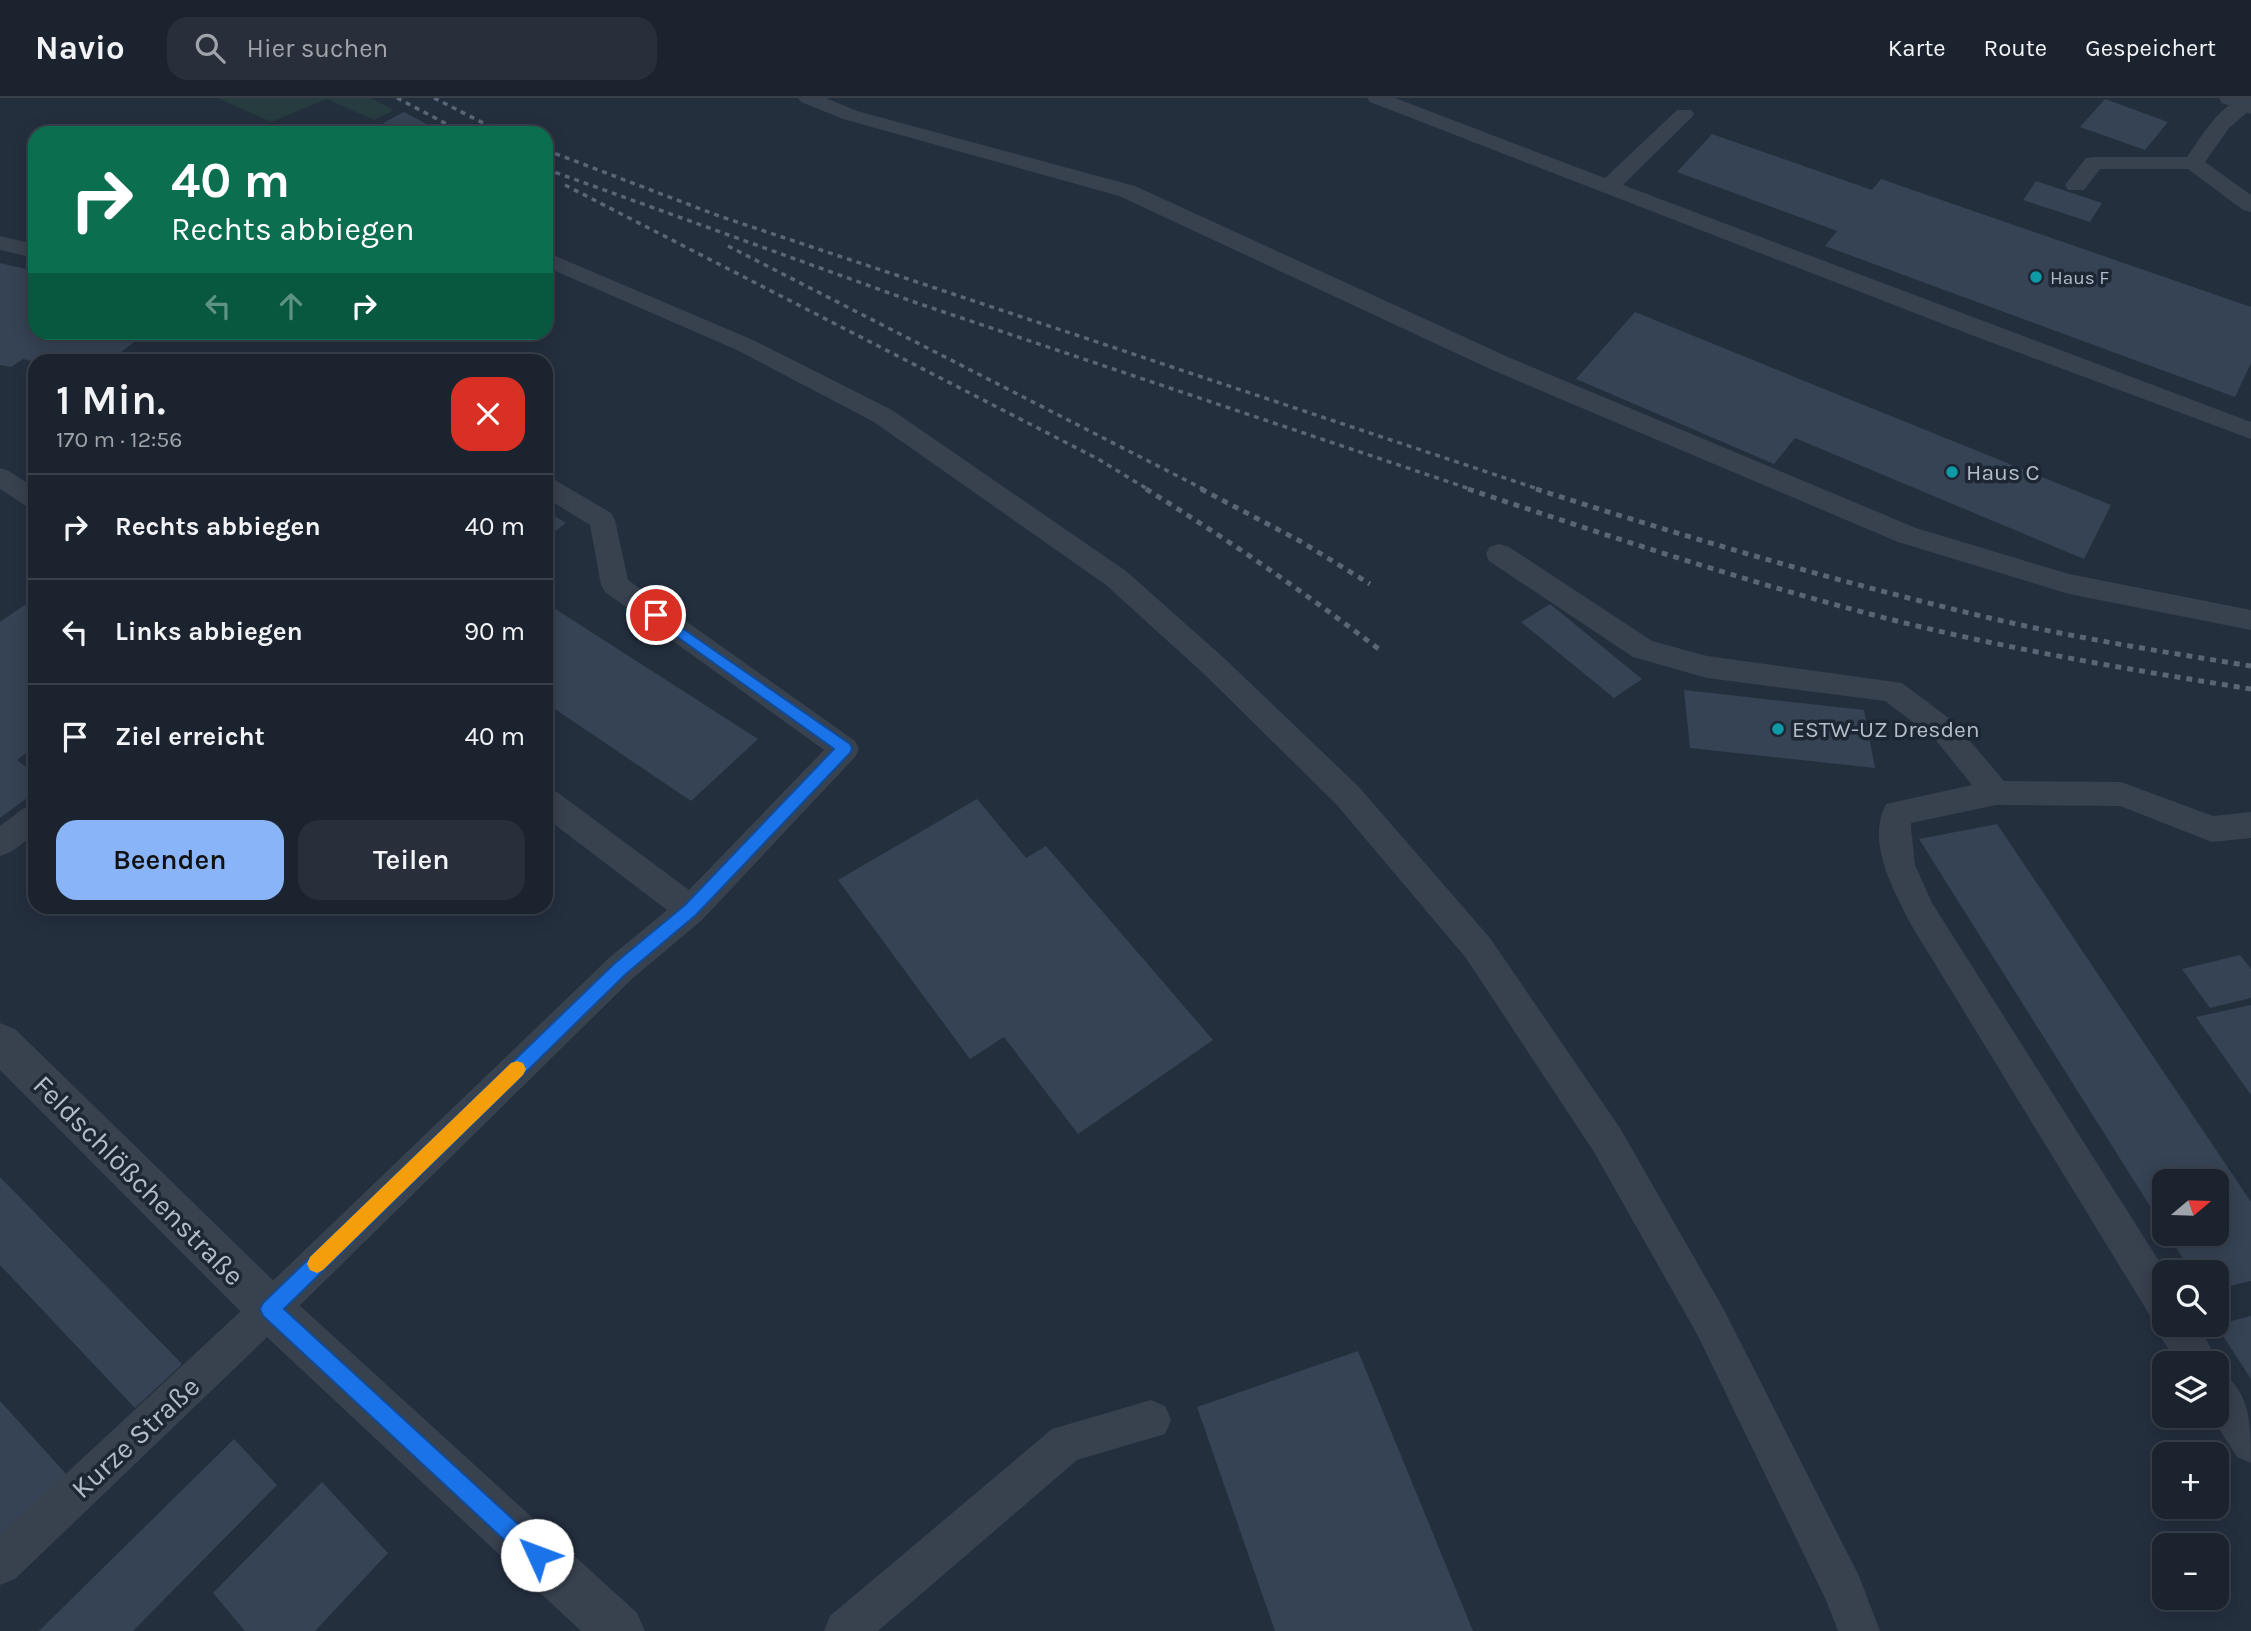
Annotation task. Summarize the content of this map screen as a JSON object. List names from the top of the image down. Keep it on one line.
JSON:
{"streets":{"street":["Feldschlößchenstraße"],"lane":["Kurze Straße"]},"crossings":[["Feldschlößchenstraße","Kurze Straße"]],"places":["Haus F","Haus C","ESTW-UZ Dresden"],"north":"right","page":{"header":"Navio","search":"Hier suchen","nav":["Karte","Route","Gespeichert"],"turn":["40 m","Rechts abbiegen"],"heading":["1 Min.","170 m · 12:56"],"list":[{"name":"Rechts abbiegen","value":"40 m"},{"name":"Links abbiegen","value":"90 m"},{"name":"Ziel erreicht","value":"40 m"}],"buttons":["Beenden","Teilen"],"map_buttons":["+","−"]}}
